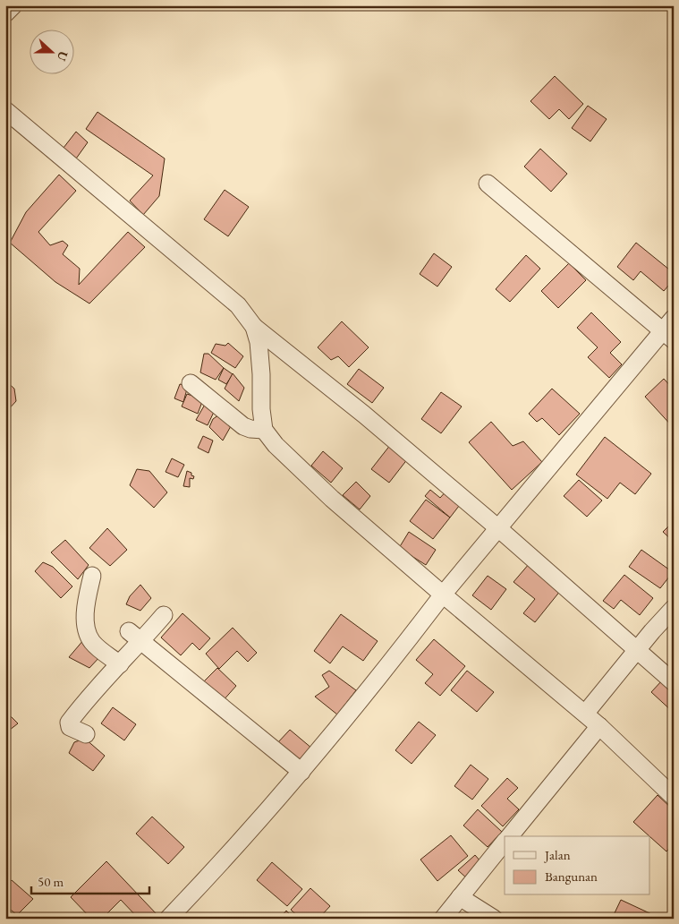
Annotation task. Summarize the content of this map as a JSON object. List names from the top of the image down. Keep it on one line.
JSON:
{"legend":["Jalan","Bangunan"],"scale_bar":"50 m","north":"right"}
